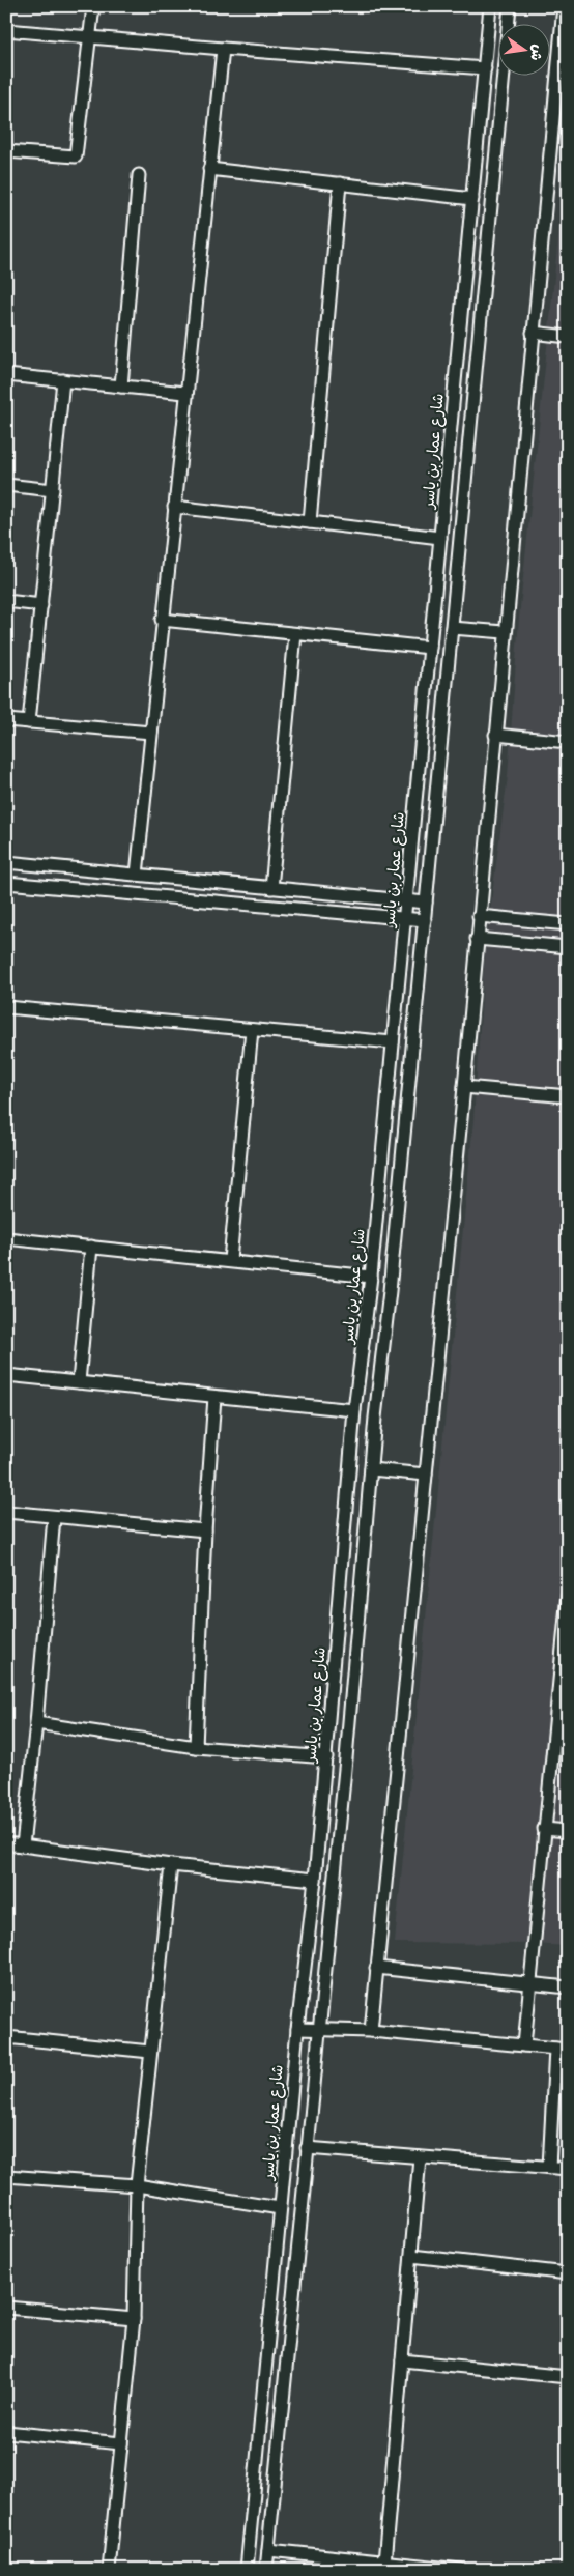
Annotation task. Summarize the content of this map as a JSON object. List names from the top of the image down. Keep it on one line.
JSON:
{"streets":{"street":["شارع عمار بن ياسر"]},"north":"right"}
